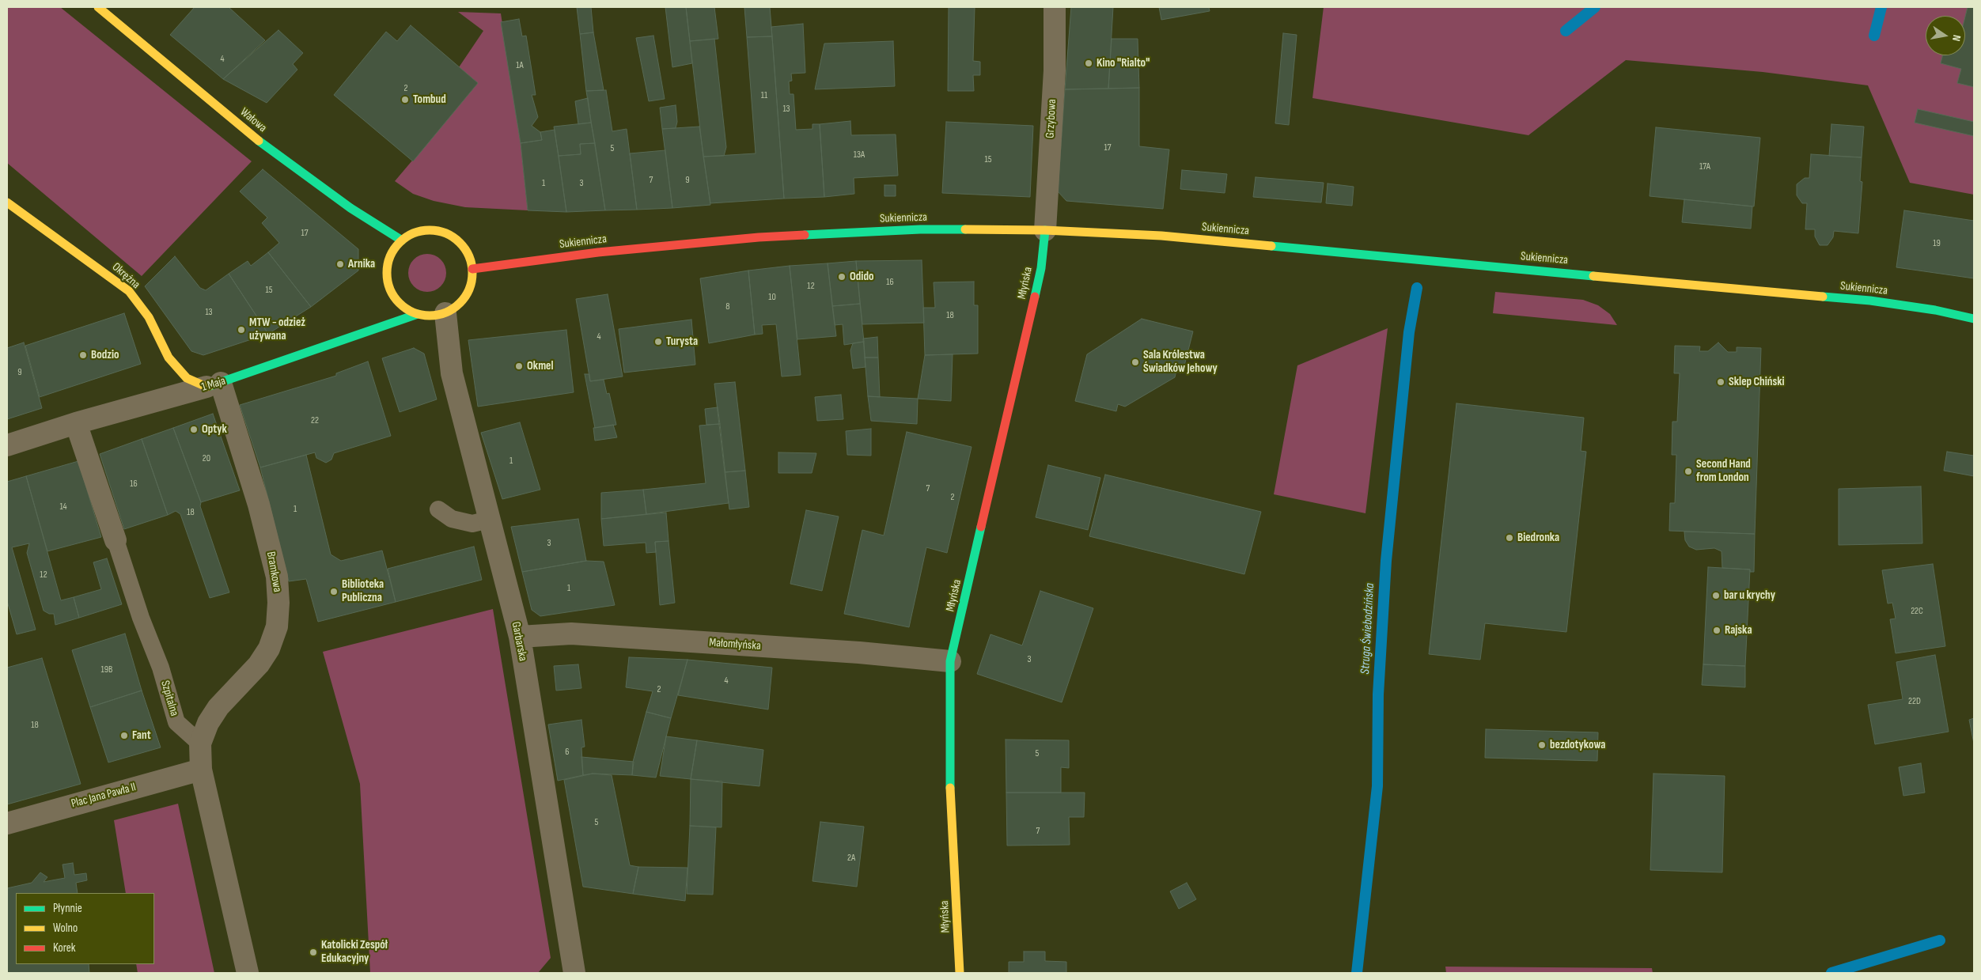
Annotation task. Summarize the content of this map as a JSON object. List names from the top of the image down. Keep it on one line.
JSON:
{"streets":{"street":["Grzybowa","Wałowa","Sukiennicza","Okrężna","Młyńska","1 Maja","Bramkowa","Garbarska","Małomłyńska","Szpitalna","Plac Jana Pawła II"]},"crossings":[["Grzybowa","Sukiennicza"],["Grzybowa","Młyńska"],["Wałowa","Sukiennicza"],["Wałowa","1 Maja"],["Wałowa","Garbarska"],["Sukiennicza","Młyńska"],["Sukiennicza","1 Maja"],["Sukiennicza","Garbarska"],["Okrężna","1 Maja"],["Okrężna","Bramkowa"],["Młyńska","Małomłyńska"],["1 Maja","Bramkowa"],["1 Maja","Garbarska"],["1 Maja","Szpitalna"],["Bramkowa","Szpitalna"],["Garbarska","Małomłyńska"]],"water":["Struga Świebodzińska"],"places":["Kino \"Rialto\"","Tombud","Arnika","Odido","MTW - odzież używana","Turysta","Bodzio","Sala Królestwa Świadków Jehowy","Okmel","Sklep Chiński","Optyk","Second Hand from London","Biedronka","Biblioteka Publiczna","bar u krychy","Rajska","Fant","bezdotykowa","Katolicki Zespół Edukacyjny"],"house_numbers":["4","1A","2","11","13","17","5","13A","15","17A","7","9","1","3","17","19","16","12","15","10","8","13","18","4","9","22","20","1","16","7","2","14","1","18","3","12","1","22C","3","19B","4","2","22D","18","6","5","5","7","2A"],"legend":["Płynnie","Wolno","Korek"],"north":"right"}
